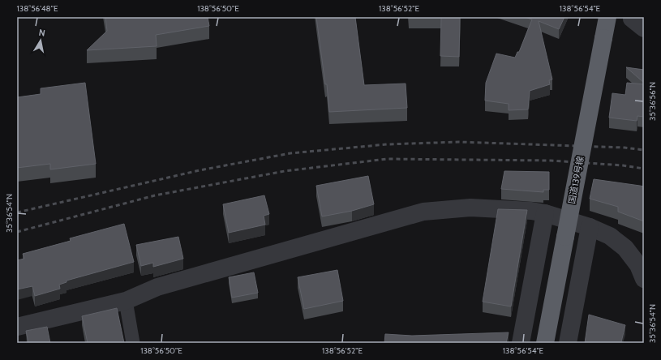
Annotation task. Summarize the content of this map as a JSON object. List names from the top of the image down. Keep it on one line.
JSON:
{"streets":{"highway":["国道139号線"]},"north":"top","coordinates":["138°56'48\"E","138°56'50\"E","138°56'52\"E","138°56'54\"E","35°36'56\"N","35°36'54\"N"]}
